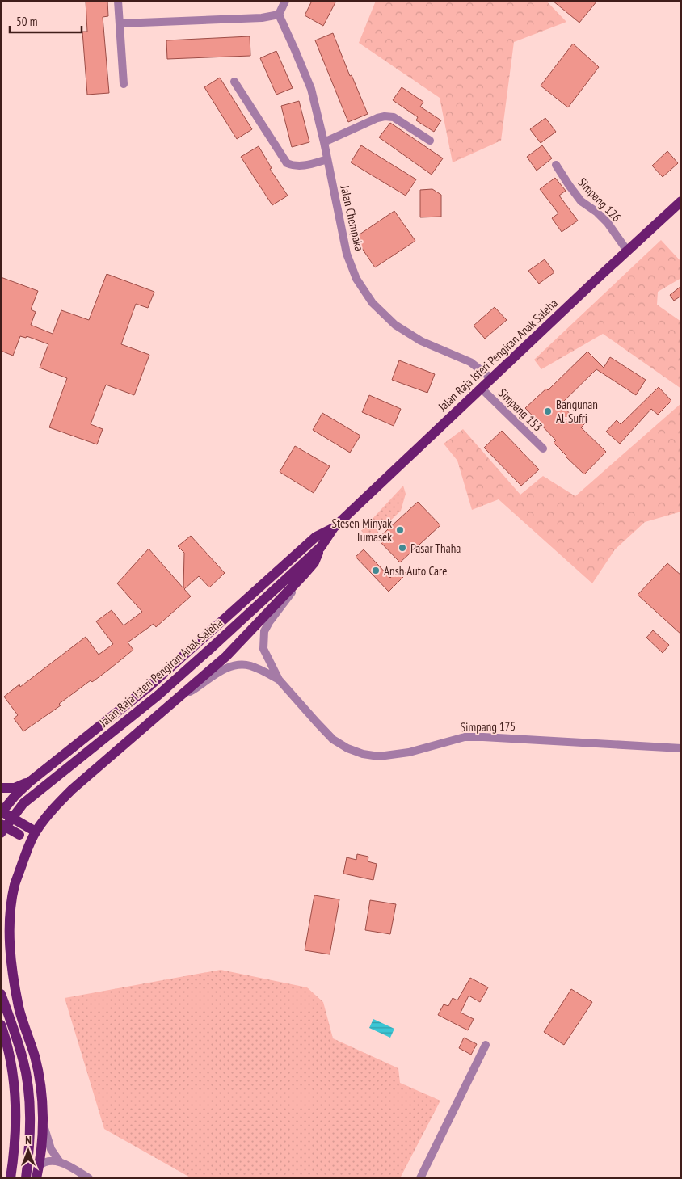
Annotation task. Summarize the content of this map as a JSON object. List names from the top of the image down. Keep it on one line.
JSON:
{"streets":{"main road":["Jalan Raja Isteri Pengiran Anak Saleha"],"street":["Simpang 126","Jalan Chempaka","Simpang 153","Simpang 175"]},"crossings":[["Simpang 126","Jalan Raja Isteri Pengiran Anak Saleha"],["Jalan Chempaka","Jalan Raja Isteri Pengiran Anak Saleha"],["Jalan Raja Isteri Pengiran Anak Saleha","Simpang 153"]],"places":["Bangunan Al-Sufri","Stesen Minyak Tumasek","Pasar Thaha","Ansh Auto Care"],"scale_bar":"50 m","north":"top"}
